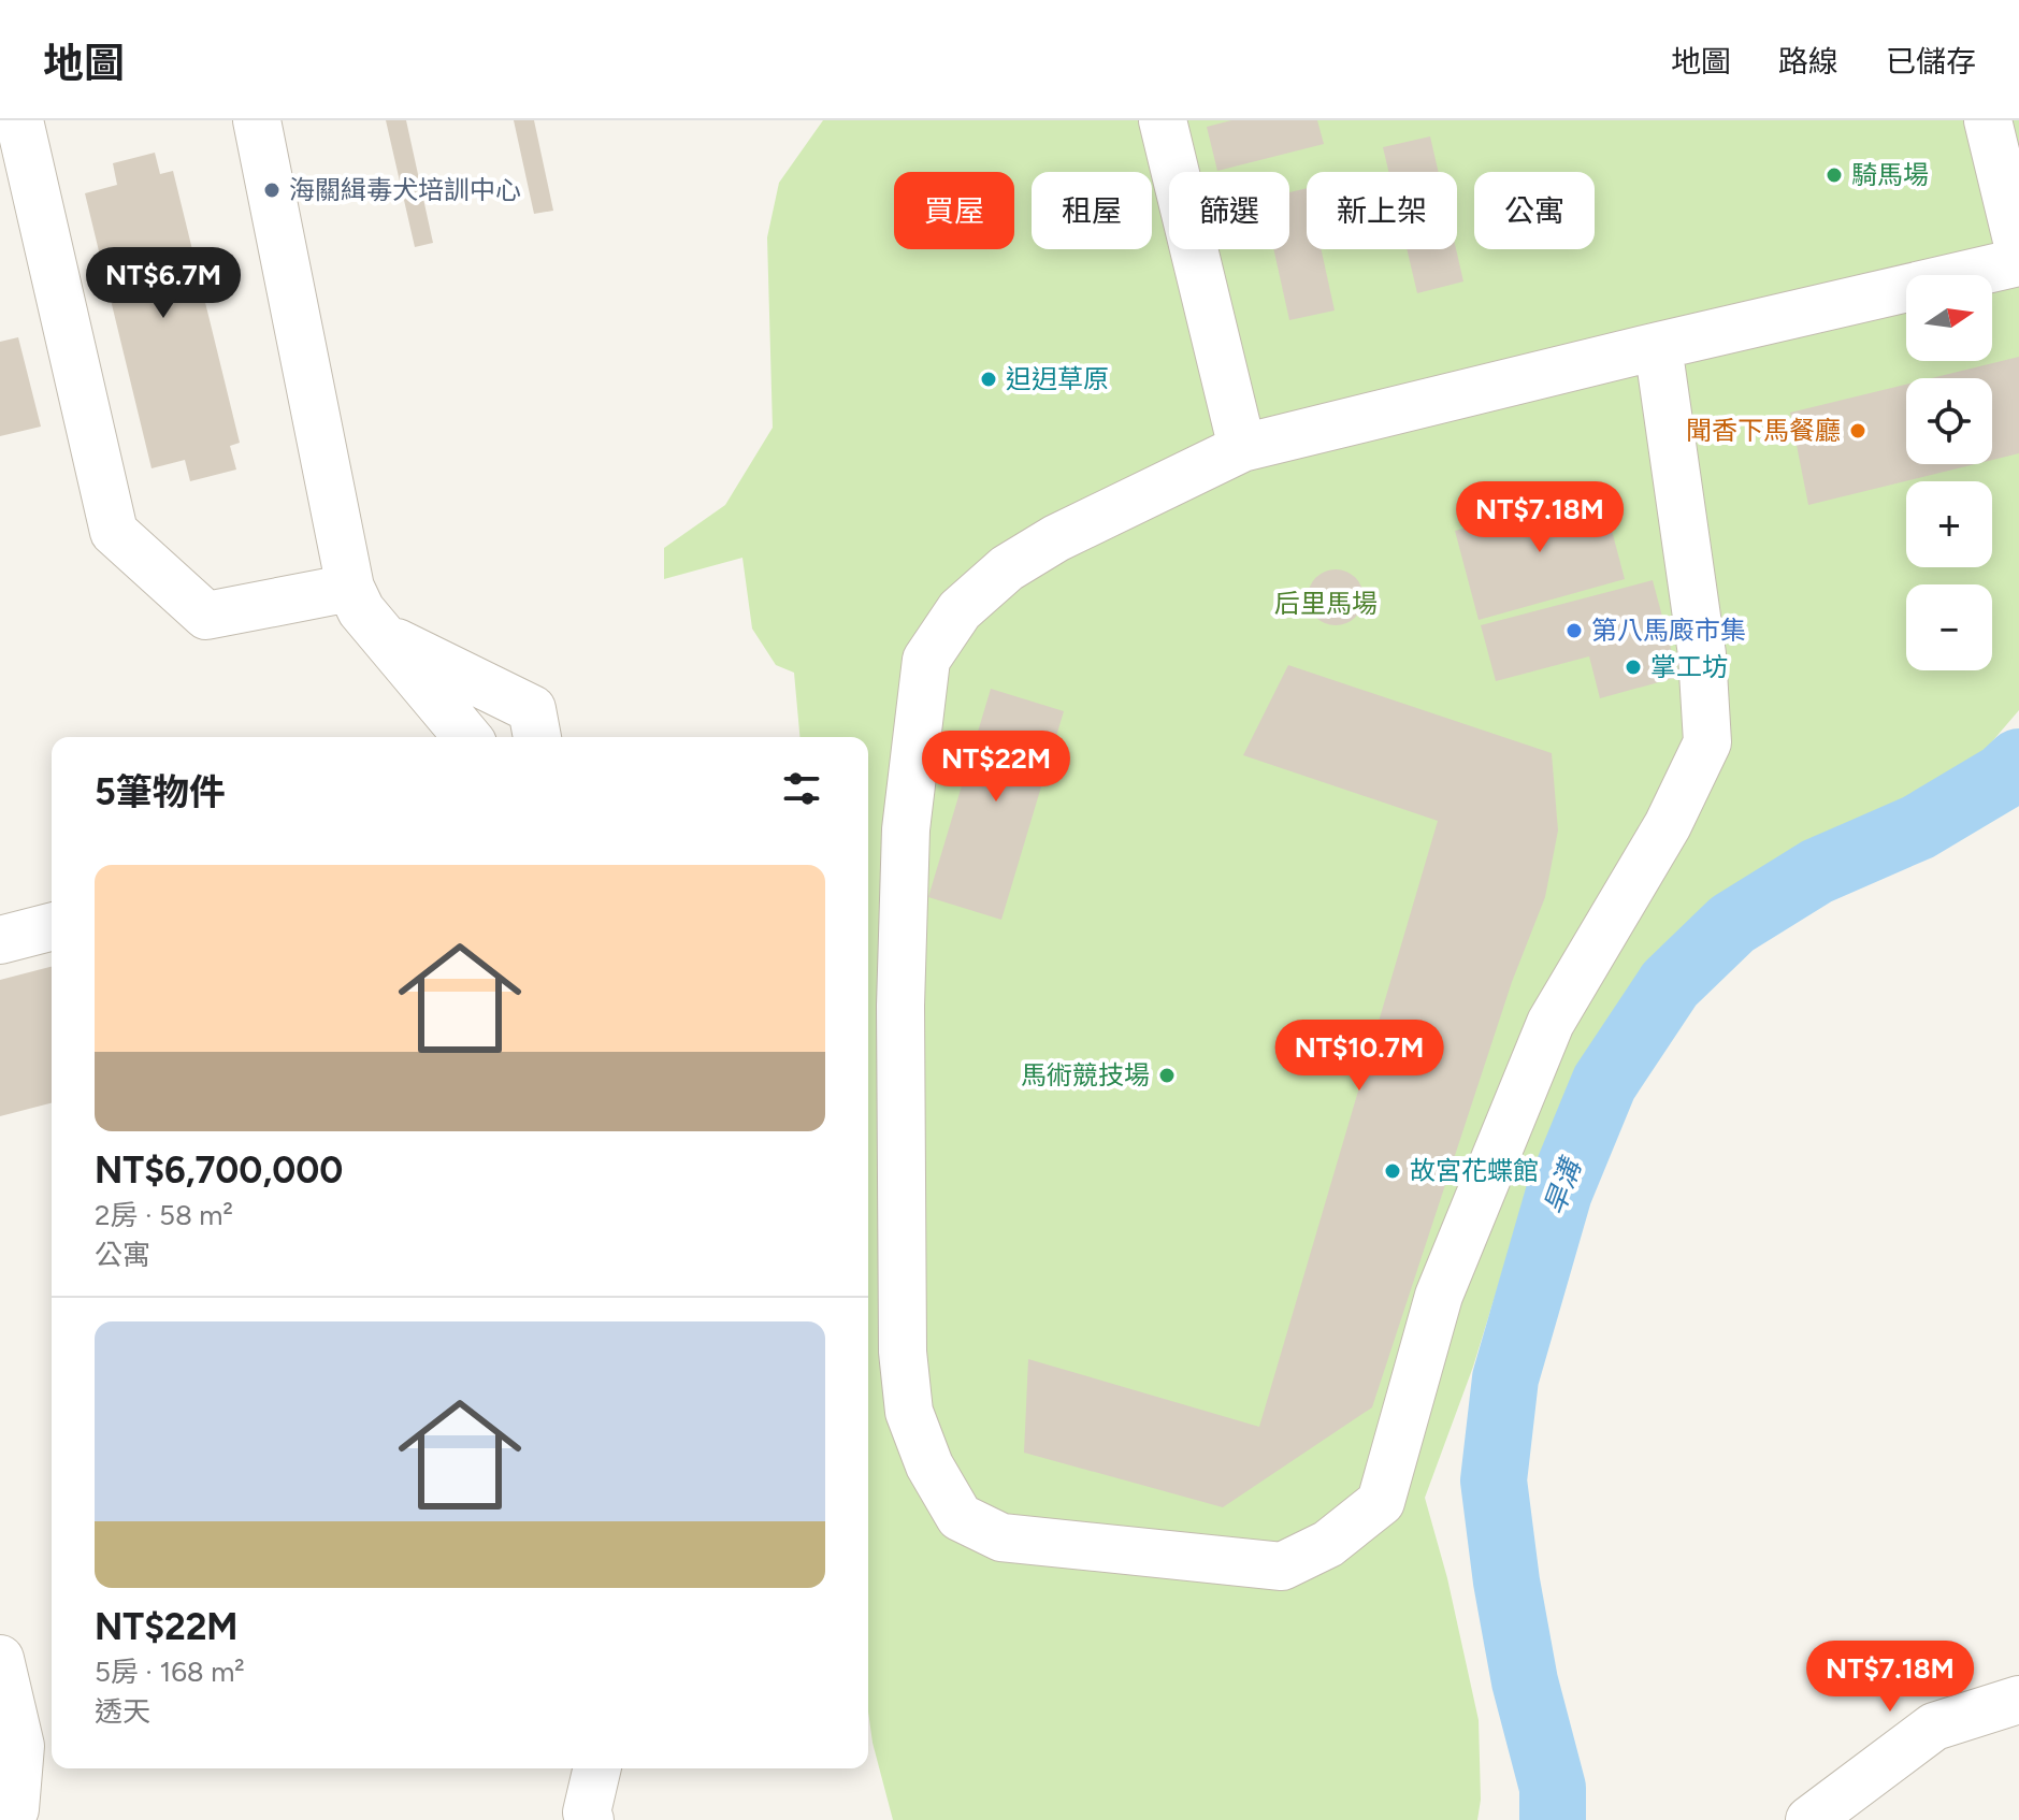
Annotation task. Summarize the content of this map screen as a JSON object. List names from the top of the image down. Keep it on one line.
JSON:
{"water":["旱溝"],"parks":["后里馬場"],"places":["騎馬場","海關緝毒犬培訓中心","𨑨迌草原","聞香下馬餐廳","第八馬廄市集","掌工坊","馬術競技場","故宮花蝶館"],"north":"right","page":{"header":"地圖","nav":["地圖","路線","已儲存"],"chip":["買屋","租屋","篩選","新上架","公寓"],"price":["NT$6.7M","NT$7.18M","NT$22M","NT$10.7M","NT$7.18M"],"map_buttons":["+","−"],"heading":"5筆物件","list":[{"name":"NT$6,700,000","note":"2房 · 58 m² · 公寓"},{"name":"NT$22M","note":"5房 · 168 m² · 透天"}]}}
